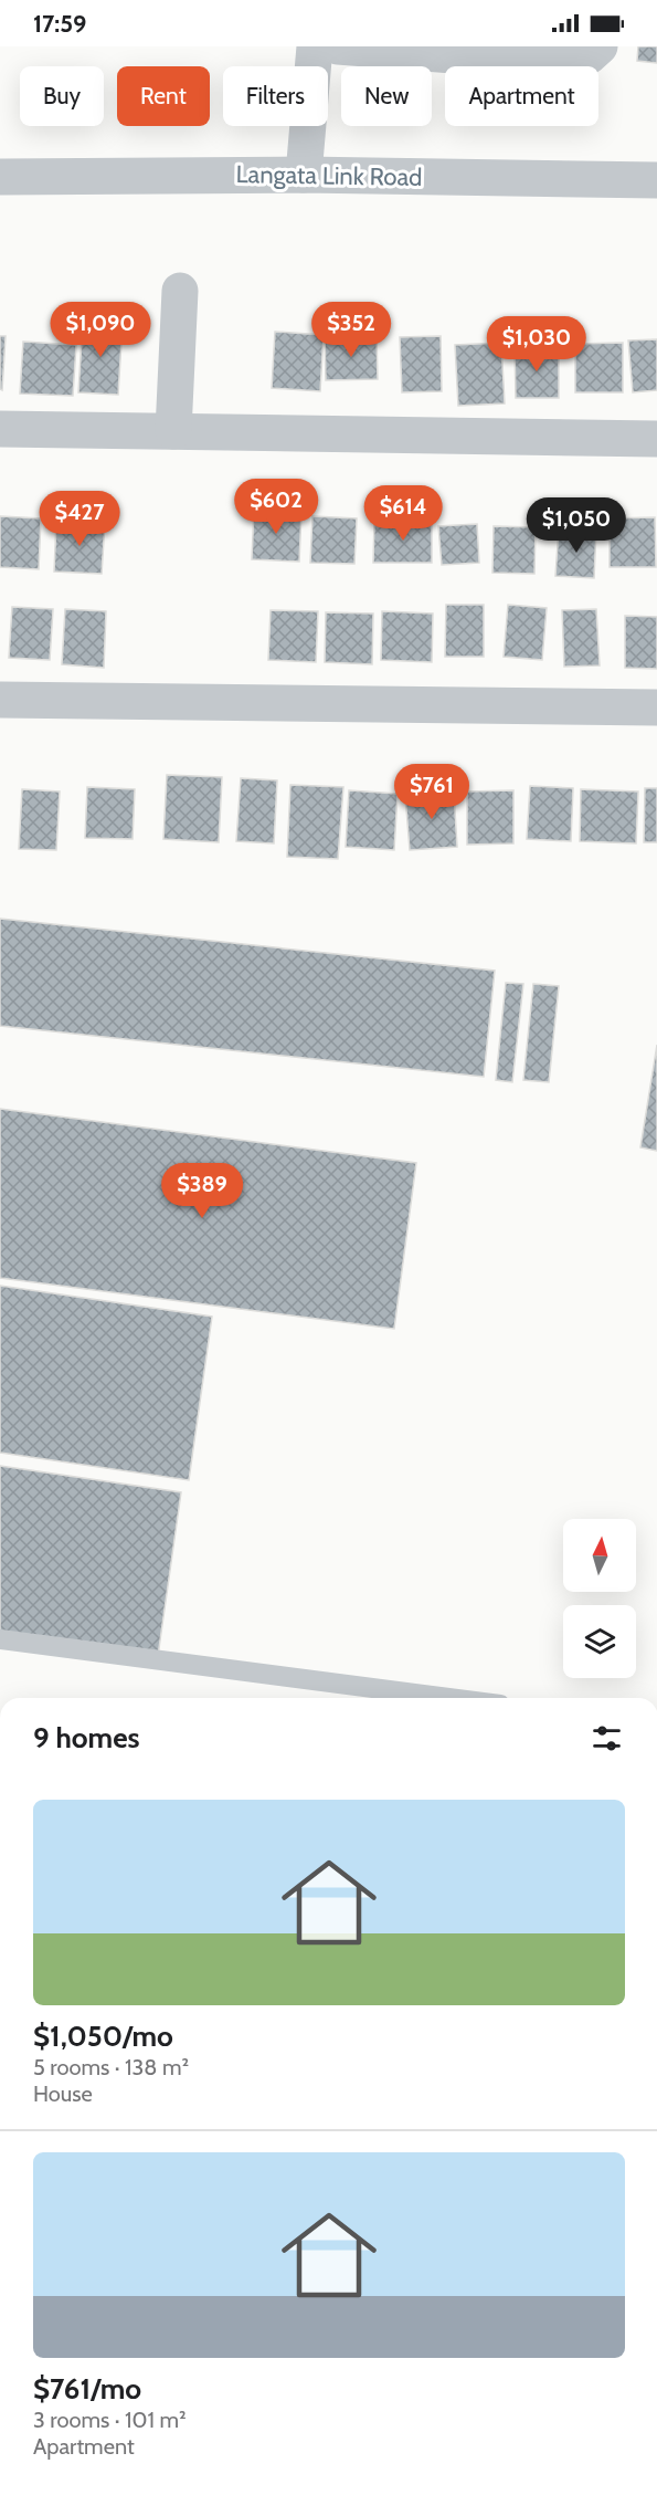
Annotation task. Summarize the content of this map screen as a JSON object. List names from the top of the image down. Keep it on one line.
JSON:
{"streets":{"street":["Langata Link Road"]},"north":"top","page":{"status":"17:59","chip":["Buy","Rent","Filters","New","Apartment"],"price":["$1,090","$352","$1,030","$602","$614","$427","$1,050","$761","$389"],"heading":"9 homes","list":[{"name":"$1,050/mo","note":"5 rooms · 138 m² · House"},{"name":"$761/mo","note":"3 rooms · 101 m² · Apartment"}]}}
